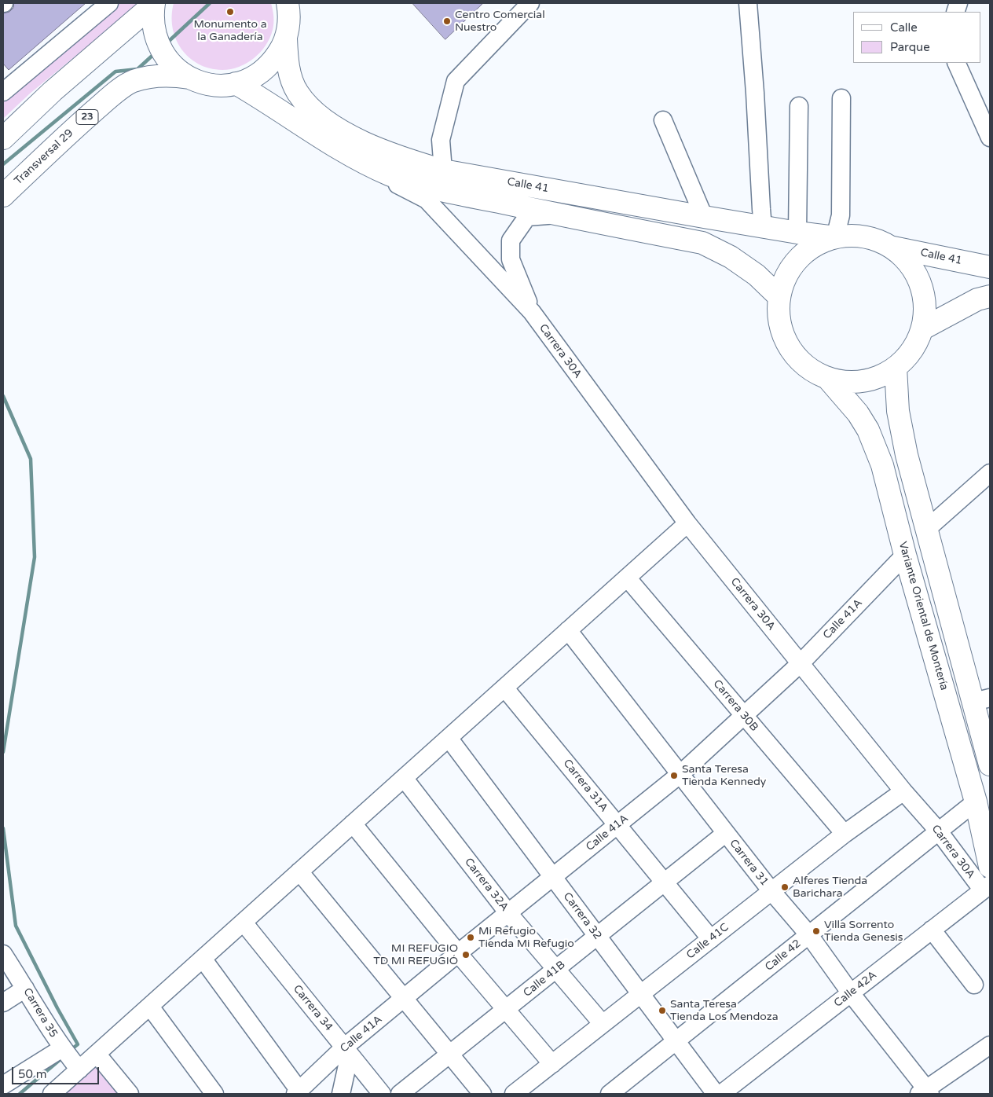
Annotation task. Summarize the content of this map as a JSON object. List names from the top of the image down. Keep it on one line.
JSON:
{"streets":{"main road":["23","Transversal 29","Calle 41","Variante Oriental de Montería"],"street":["Carrera 30A","Calle 41A","Carrera 30B","Carrera 31A","Carrera 31","Carrera 32A","Carrera 32","Calle 41C","Calle 42","Calle 41B","Calle 42A","Carrera 34","Carrera 35"]},"crossings":[["23","Transversal 29"],["23","Calle 41"],["Carrera 30A","Calle 41A"],["Carrera 30A","Calle 41C"],["Carrera 30A","Calle 42"],["Carrera 30A","Calle 42A"],["Variante Oriental de Montería","Calle 41A"],["Variante Oriental de Montería","Calle 42"],["Calle 41A","Carrera 30B"],["Calle 41A","Carrera 31A"],["Calle 41A","Carrera 31"],["Calle 41A","Carrera 32A"],["Calle 41A","Carrera 32"],["Calle 41A","Carrera 34"],["Carrera 30B","Calle 41C"],["Carrera 31A","Calle 41C"],["Carrera 31A","Calle 41B"],["Carrera 31","Calle 41C"],["Carrera 31","Calle 42"],["Carrera 31","Calle 41B"],["Carrera 31","Calle 42A"],["Carrera 32A","Calle 41C"],["Carrera 32A","Calle 41B"],["Carrera 32","Calle 41C"],["Carrera 32","Calle 42"],["Carrera 32","Calle 41B"]],"places":["Monumento a la Ganadería","Centro Comercial Nuestro","Santa Teresa Tienda Kennedy","Alferes Tienda Barichara","Villa Sorrento Tienda Genesis","Mi Refugio Tienda Mi Refugio","MI REFUGIO TD MI REFUGIÓ","Santa Teresa Tienda Los Mendoza"],"legend":["Calle","Parque"],"scale_bar":"50 m"}
